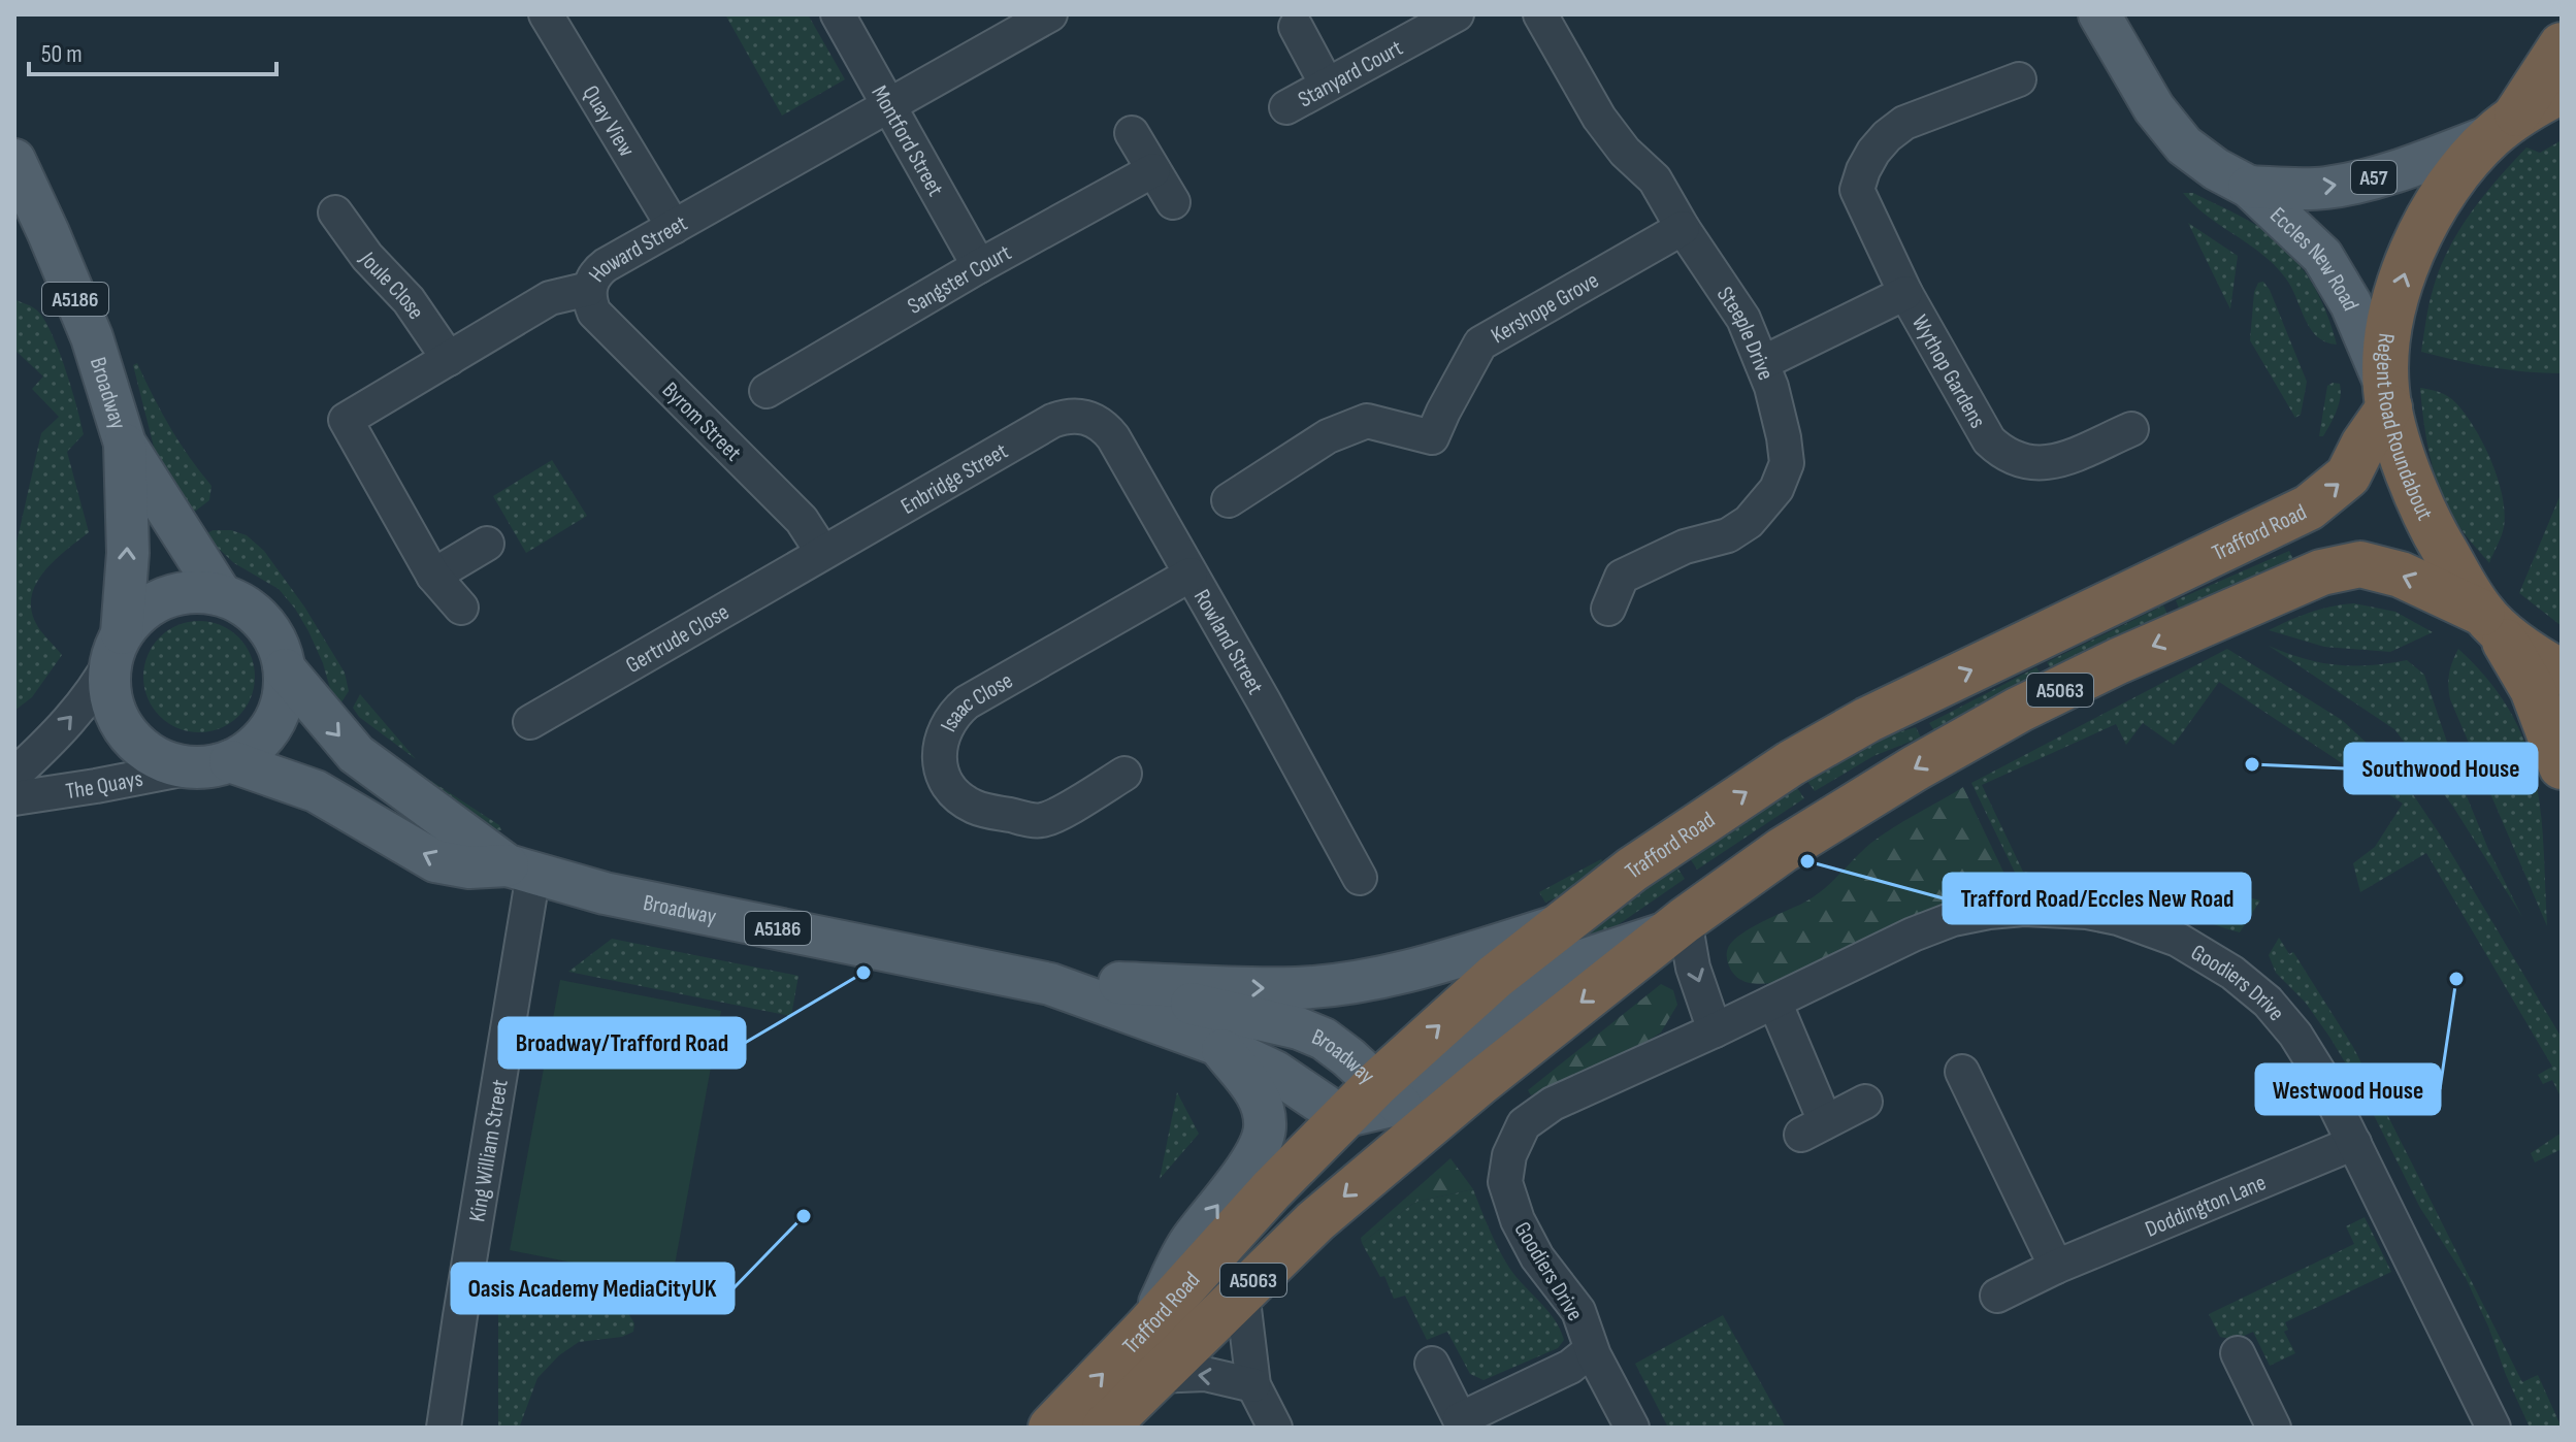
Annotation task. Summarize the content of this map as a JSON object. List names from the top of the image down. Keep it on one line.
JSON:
{"streets":{"highway":["Regent Road Roundabout","Trafford Road","A5063"],"main road":["A57","Eccles New Road","A5186","Broadway"],"street":["Stanyard Court","Quay View","Montford Street","Howard Street","Sangster Court","Joule Close","Kershope Grove","Steeple Drive","Wythop Gardens","Byrom Street","Enbridge Street","Gertrude Close","Rowland Street","Isaac Close","The Quays","Goodiers Drive","King William Street","Doddington Lane"]},"crossings":[["Quay View","Howard Street"],["Montford Street","Howard Street"],["Montford Street","Sangster Court"],["Howard Street","Joule Close"],["Howard Street","Byrom Street"],["Eccles New Road","Regent Road Roundabout"],["Eccles New Road","Trafford Road"],["A5186","Broadway"],["A5186","Trafford Road"],["A5186","The Quays"],["Kershope Grove","Steeple Drive"],["Steeple Drive","Wythop Gardens"],["Broadway","Trafford Road"],["Broadway","The Quays"],["Broadway","King William Street"],["Byrom Street","Enbridge Street"],["Byrom Street","Gertrude Close"],["Regent Road Roundabout","Trafford Road"],["Enbridge Street","Gertrude Close"],["Enbridge Street","Rowland Street"],["Rowland Street","Isaac Close"],["Goodiers Drive","Doddington Lane"]],"one_way":["Regent Road Roundabout"],"places":["Southwood House","Trafford Road/Eccles New Road","Broadway/Trafford Road","Westwood House","Oasis Academy MediaCityUK"],"scale_bar":"50 m"}
